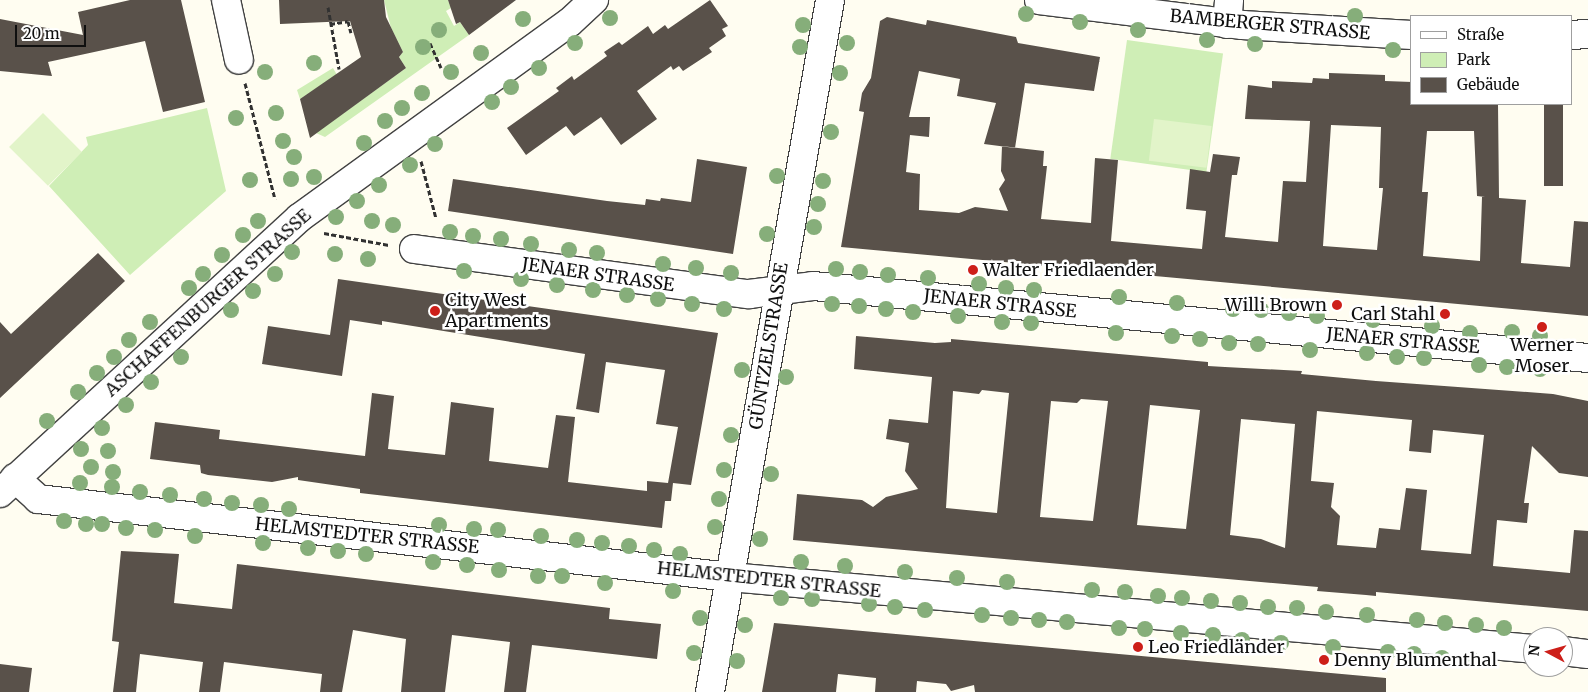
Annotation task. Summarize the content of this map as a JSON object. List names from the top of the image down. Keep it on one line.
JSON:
{"streets":{"street":["BAMBERGER STRASSE","JENAER STRASSE","ASCHAFFENBURGER STRASSE","GÜNTZELSTRASSE","HELMSTEDTER STRASSE"]},"crossings":[["JENAER STRASSE","GÜNTZELSTRASSE"],["ASCHAFFENBURGER STRASSE","HELMSTEDTER STRASSE"],["GÜNTZELSTRASSE","HELMSTEDTER STRASSE"]],"places":["Walter Friedlaender","Willi Brown","City West Apartments","Carl Stahl","Werner Moser","Leo Friedländer","Denny Blumenthal"],"legend":["Straße","Park","Gebäude"],"scale_bar":"20 m","north":"left"}
